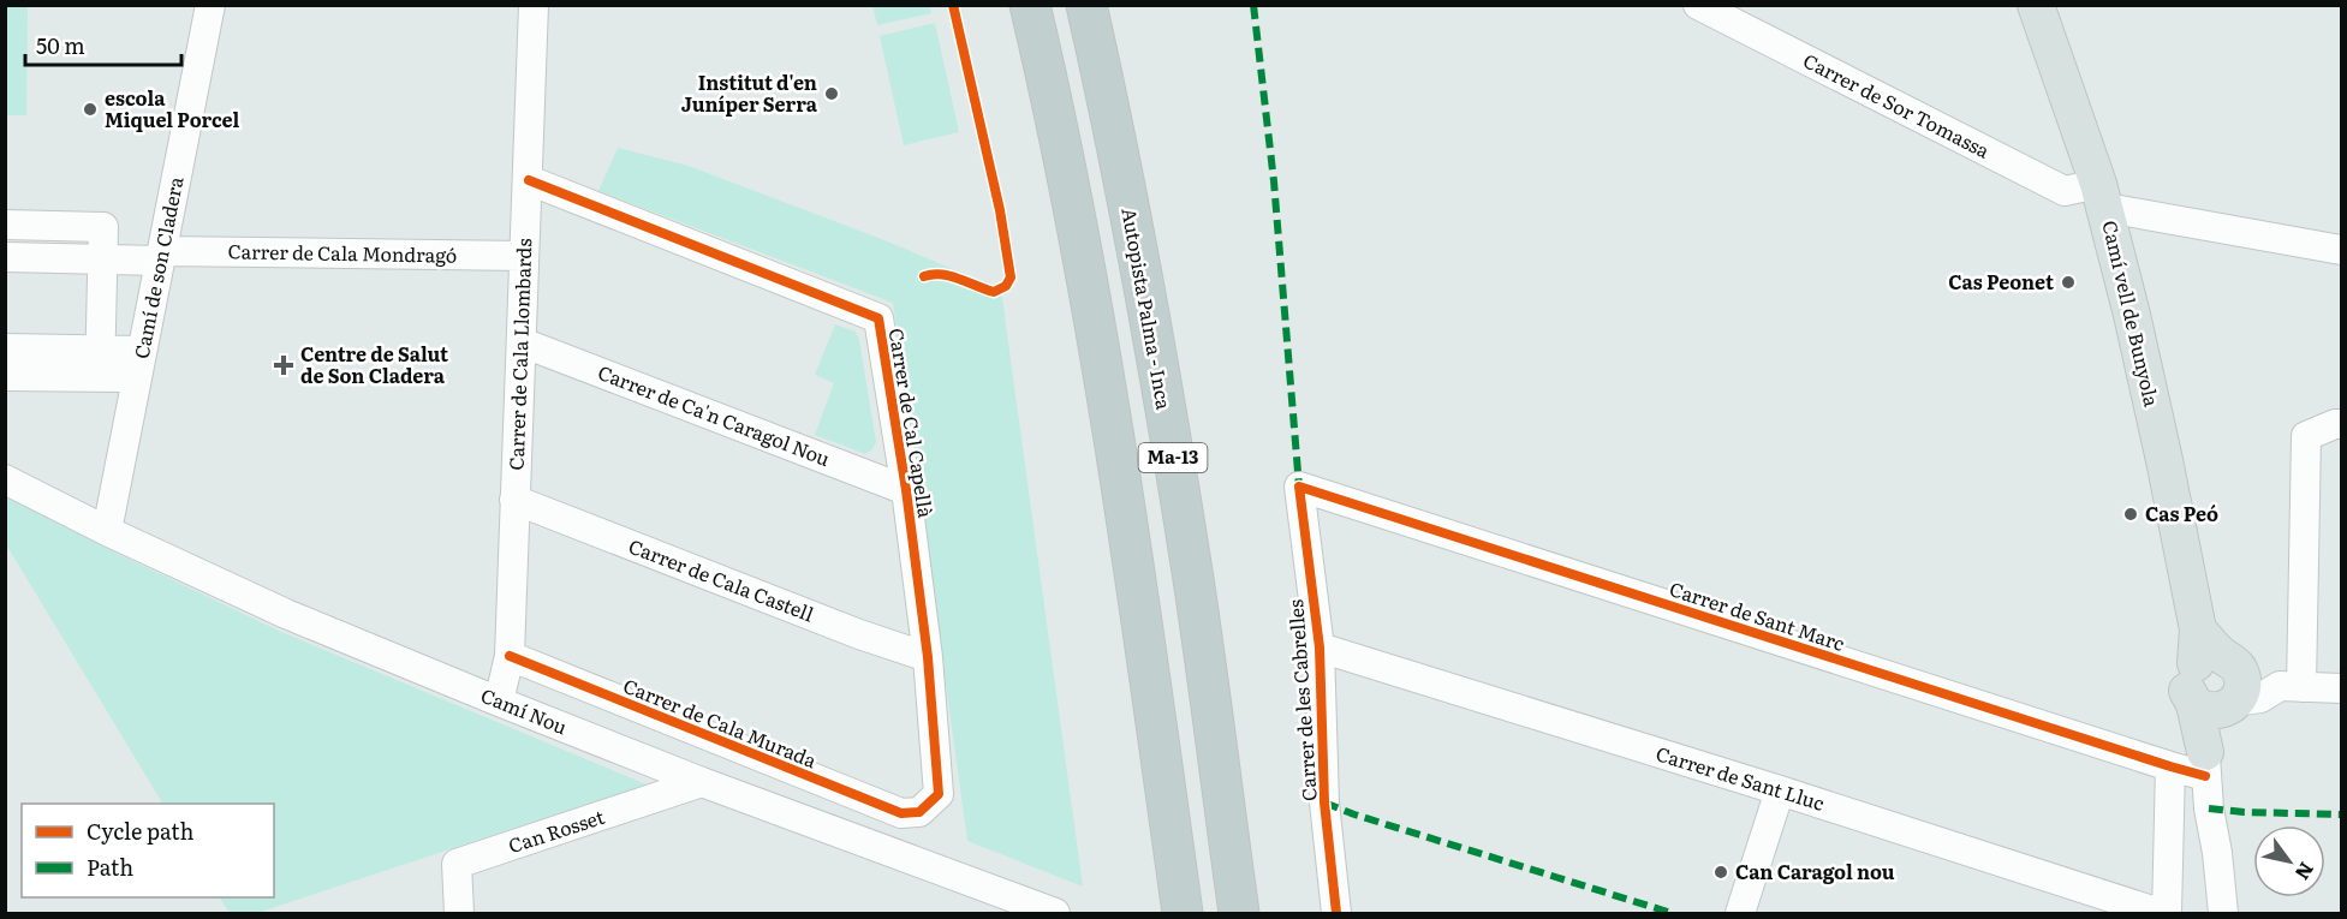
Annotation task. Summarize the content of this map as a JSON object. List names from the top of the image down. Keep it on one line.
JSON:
{"streets":{"highway":["Autopista Palma - Inca","Ma-13"],"main road":["Camí vell de Bunyola"],"street":["Carrer de Sor Tomassa","Carrer de Cala Mondragó","Camí de son Cladera","Carrer de Cala Llombards","Carrer de Ca'n Caragol Nou","Carrer de Cal Capellà","Carrer de Cala Castell","Carrer de Sant Marc","Carrer de les Cabrelles","Camí Nou","Carrer de Cala Murada","Carrer de Sant Lluc","Can Rosset"]},"crossings":[["Carrer de Sor Tomassa","Camí vell de Bunyola"],["Carrer de Cala Mondragó","Camí de son Cladera"],["Carrer de Cala Mondragó","Carrer de Cala Llombards"],["Camí de son Cladera","Camí Nou"],["Carrer de Cala Llombards","Carrer de Ca'n Caragol Nou"],["Carrer de Cala Llombards","Carrer de Cal Capellà"],["Carrer de Cala Llombards","Carrer de Cala Castell"],["Carrer de Cala Llombards","Camí Nou"],["Carrer de Cala Llombards","Carrer de Cala Murada"],["Carrer de Ca'n Caragol Nou","Carrer de Cal Capellà"],["Carrer de Cal Capellà","Carrer de Cala Castell"],["Carrer de Cal Capellà","Carrer de Cala Murada"],["Carrer de Sant Marc","Carrer de les Cabrelles"],["Carrer de les Cabrelles","Carrer de Sant Lluc"],["Camí Nou","Can Rosset"]],"places":{"other":["Institut d'en Juníper Serra","escola Miquel Porcel","Cas Peonet","Cas Peó","Can Caragol nou"],"health":["Centre de Salut de Son Cladera"]},"legend":["Cycle path","Path"],"scale_bar":"50 m","north":"bottom right"}
